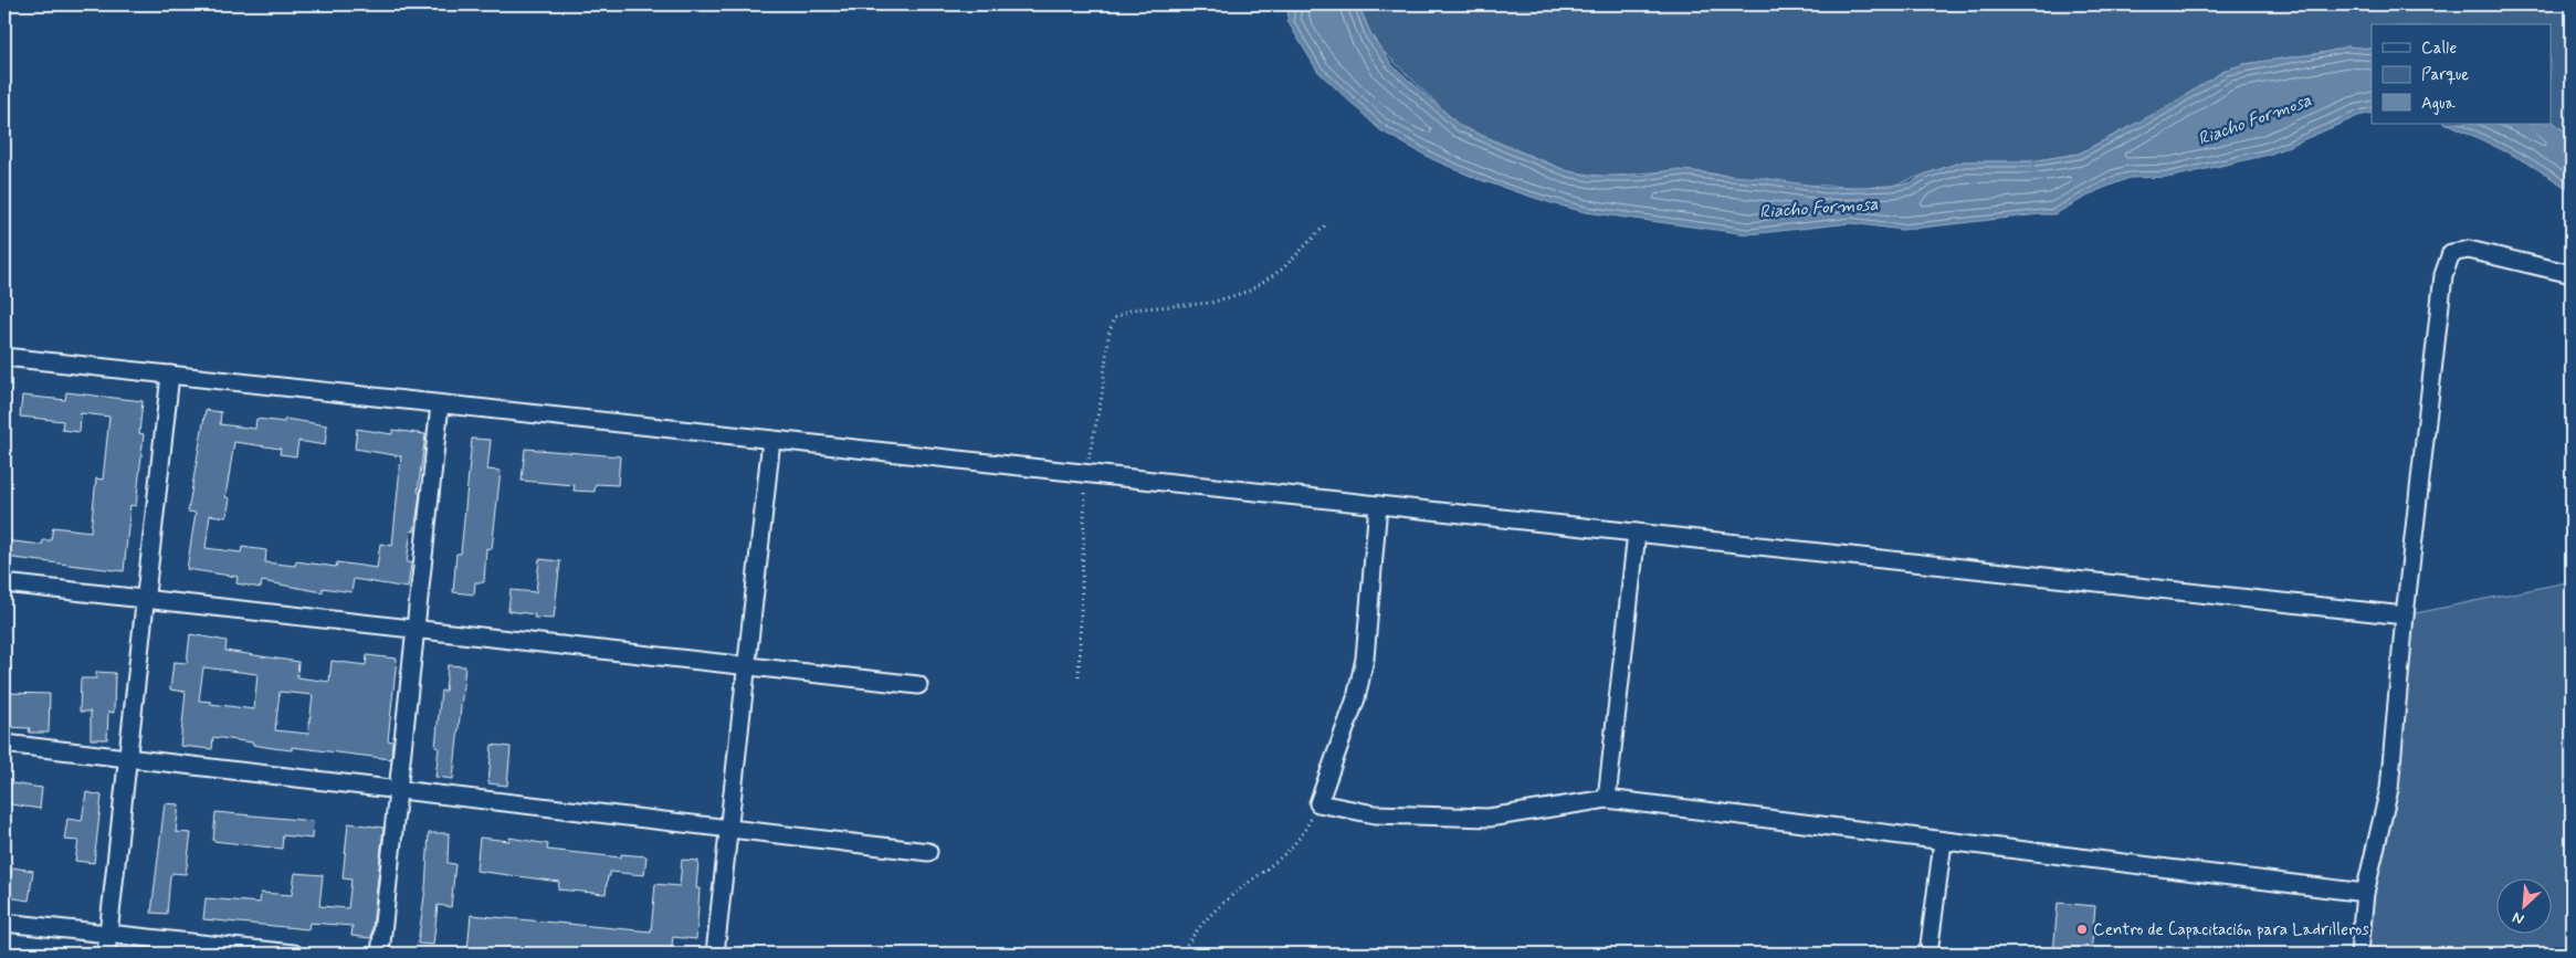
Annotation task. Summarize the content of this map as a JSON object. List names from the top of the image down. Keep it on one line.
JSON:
{"water":["Riacho Formosa"],"places":["Centro de Capacitación para Ladrilleros"],"legend":["Calle","Parque","Agua"],"north":"bottom left"}
